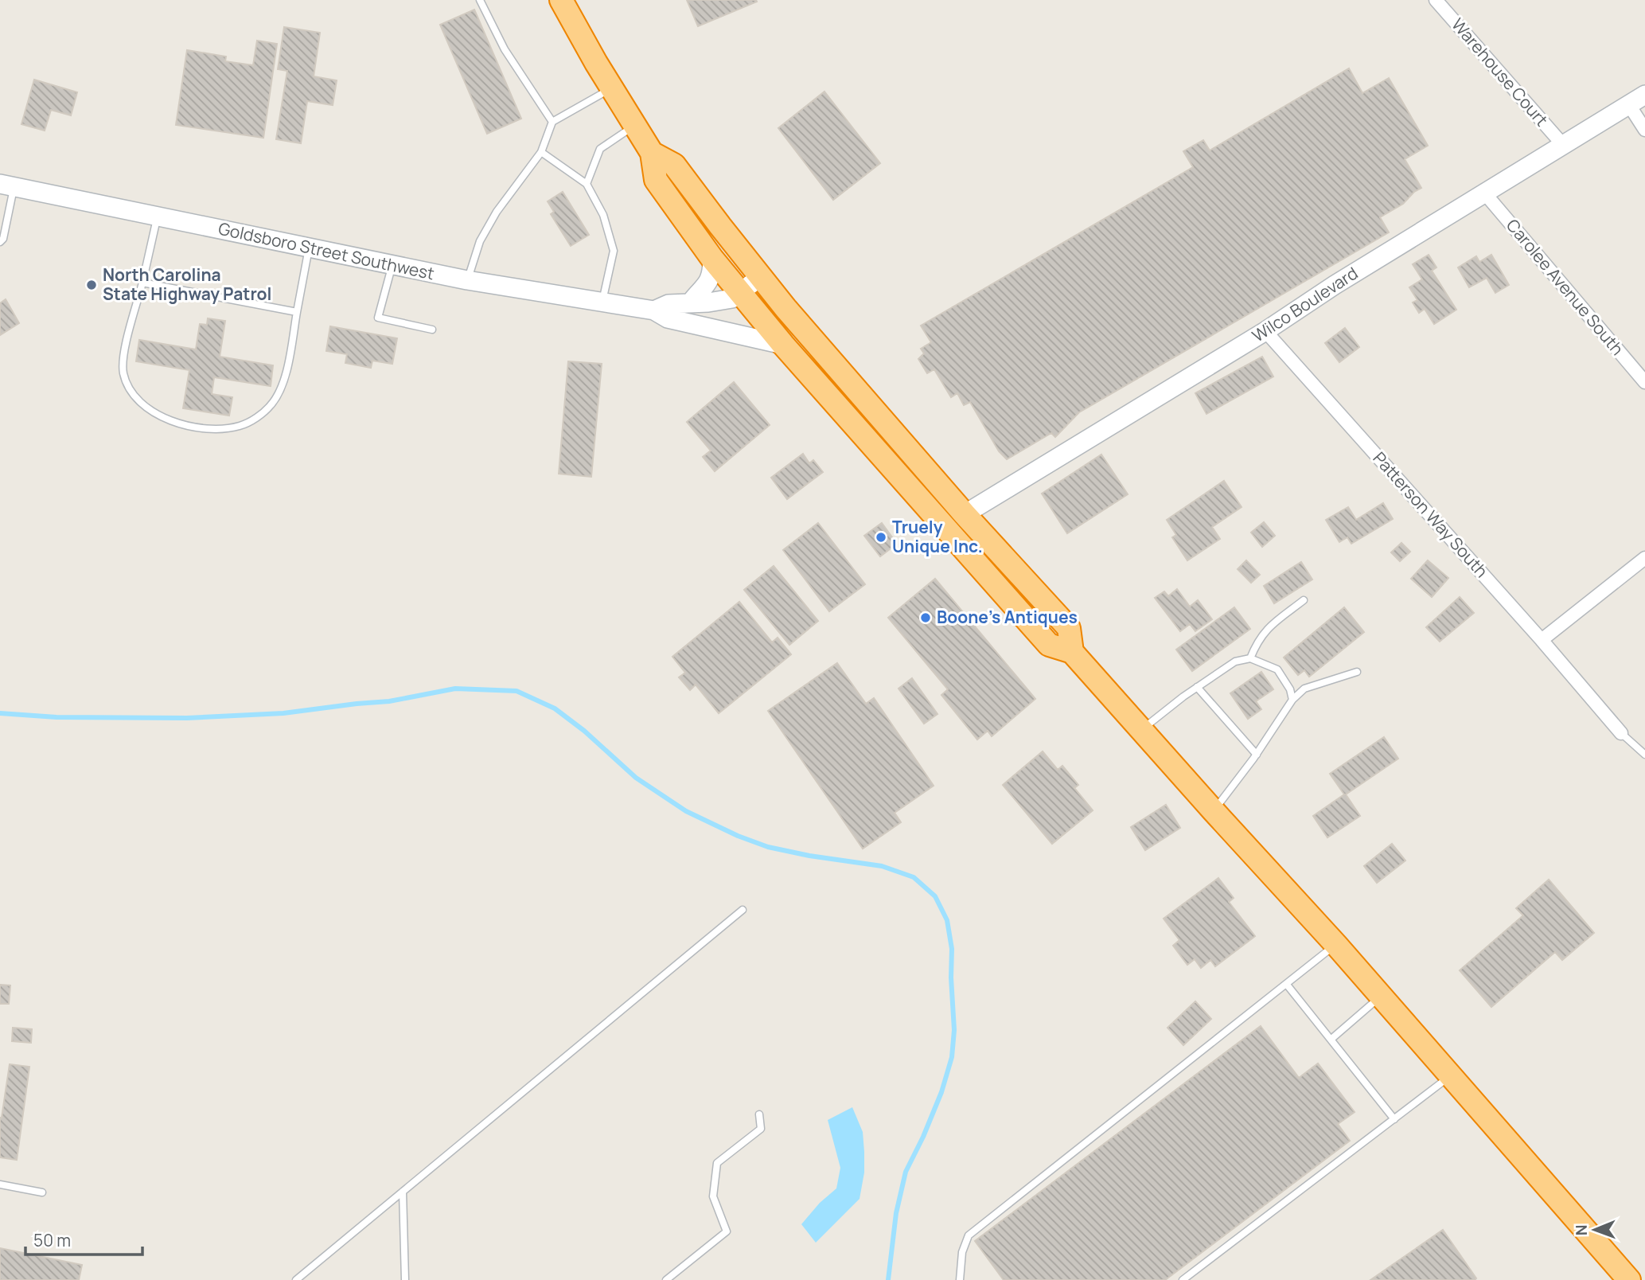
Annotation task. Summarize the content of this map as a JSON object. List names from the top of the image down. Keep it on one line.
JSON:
{"streets":{"street":["Warehouse Court","Goldsboro Street Southwest","Carolee Avenue South","Wilco Boulevard","Patterson Way South"]},"crossings":[["Warehouse Court","Wilco Boulevard"],["Carolee Avenue South","Wilco Boulevard"],["Wilco Boulevard","Patterson Way South"]],"places":["North Carolina State Highway Patrol","Truely Unique Inc.","Boone's Antiques"],"scale_bar":"50 m","north":"left"}
